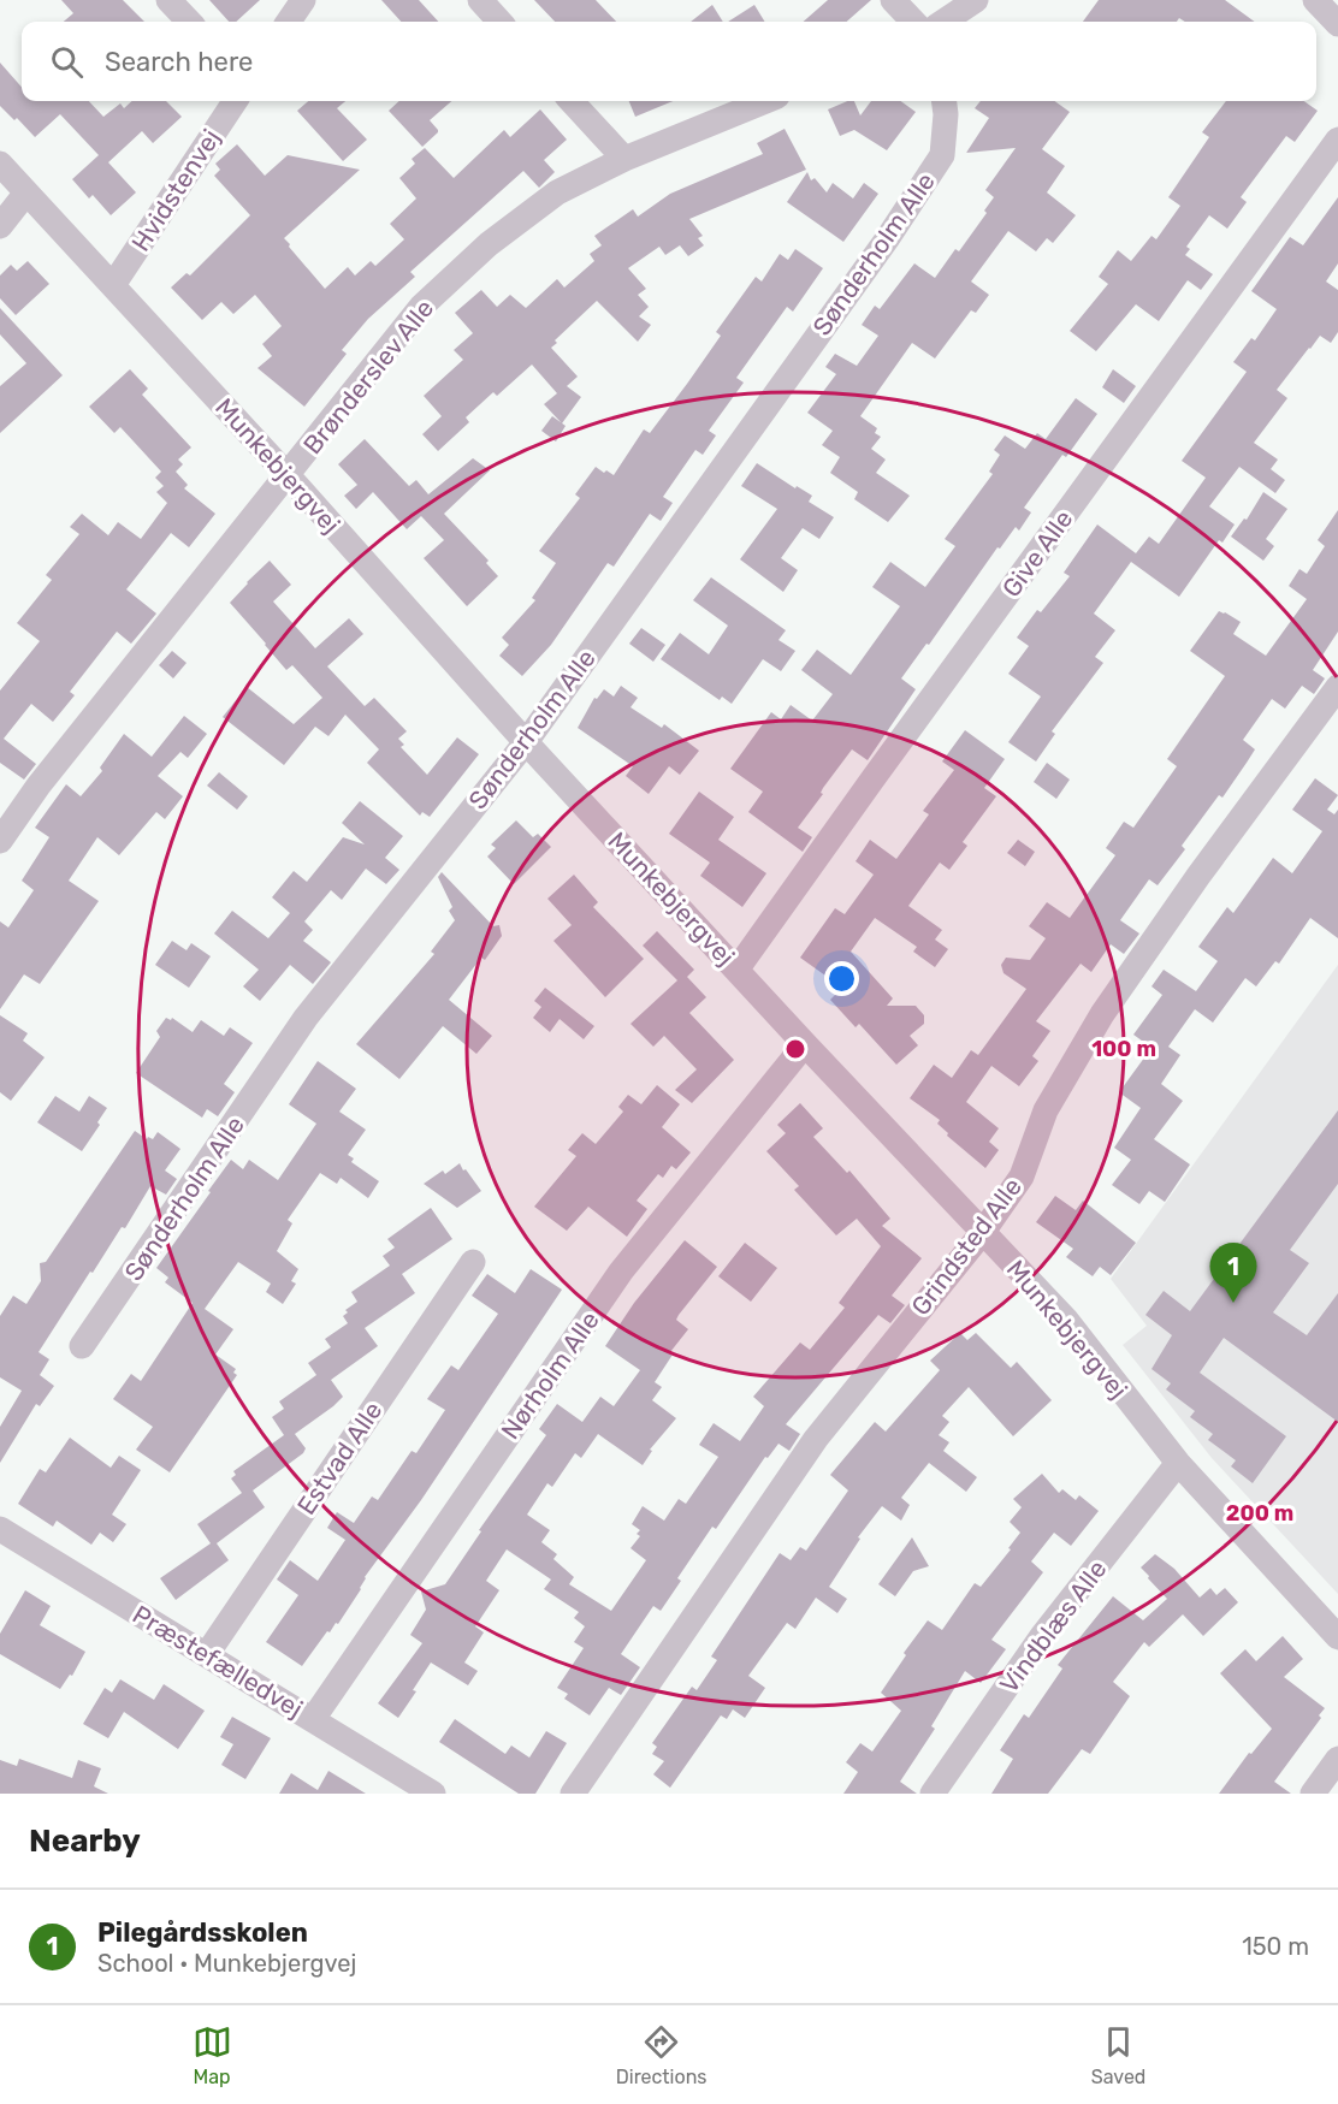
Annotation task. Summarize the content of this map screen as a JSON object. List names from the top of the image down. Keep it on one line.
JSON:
{"streets":{"street":["Hvidstenvej","Sønderholm Alle","Brønderslev Alle","Munkebjergvej","Give Alle","Grindsted Alle","Nørholm Alle","Estvad Alle","Vindblæs Alle","Præstefælledvej"]},"crossings":[["Hvidstenvej","Munkebjergvej"],["Sønderholm Alle","Munkebjergvej"],["Brønderslev Alle","Munkebjergvej"],["Munkebjergvej","Give Alle"],["Munkebjergvej","Grindsted Alle"],["Munkebjergvej","Nørholm Alle"],["Munkebjergvej","Vindblæs Alle"],["Nørholm Alle","Præstefælledvej"],["Estvad Alle","Præstefælledvej"]],"page":{"search":"Search here","pins":"1","heading":"Nearby","list":[{"mark":"1","name":"Pilegårdsskolen","note":"School · Munkebjergvej","value":"150 m"}],"nav":["Map","Directions","Saved"]},"rings":["100 m","200 m"]}
